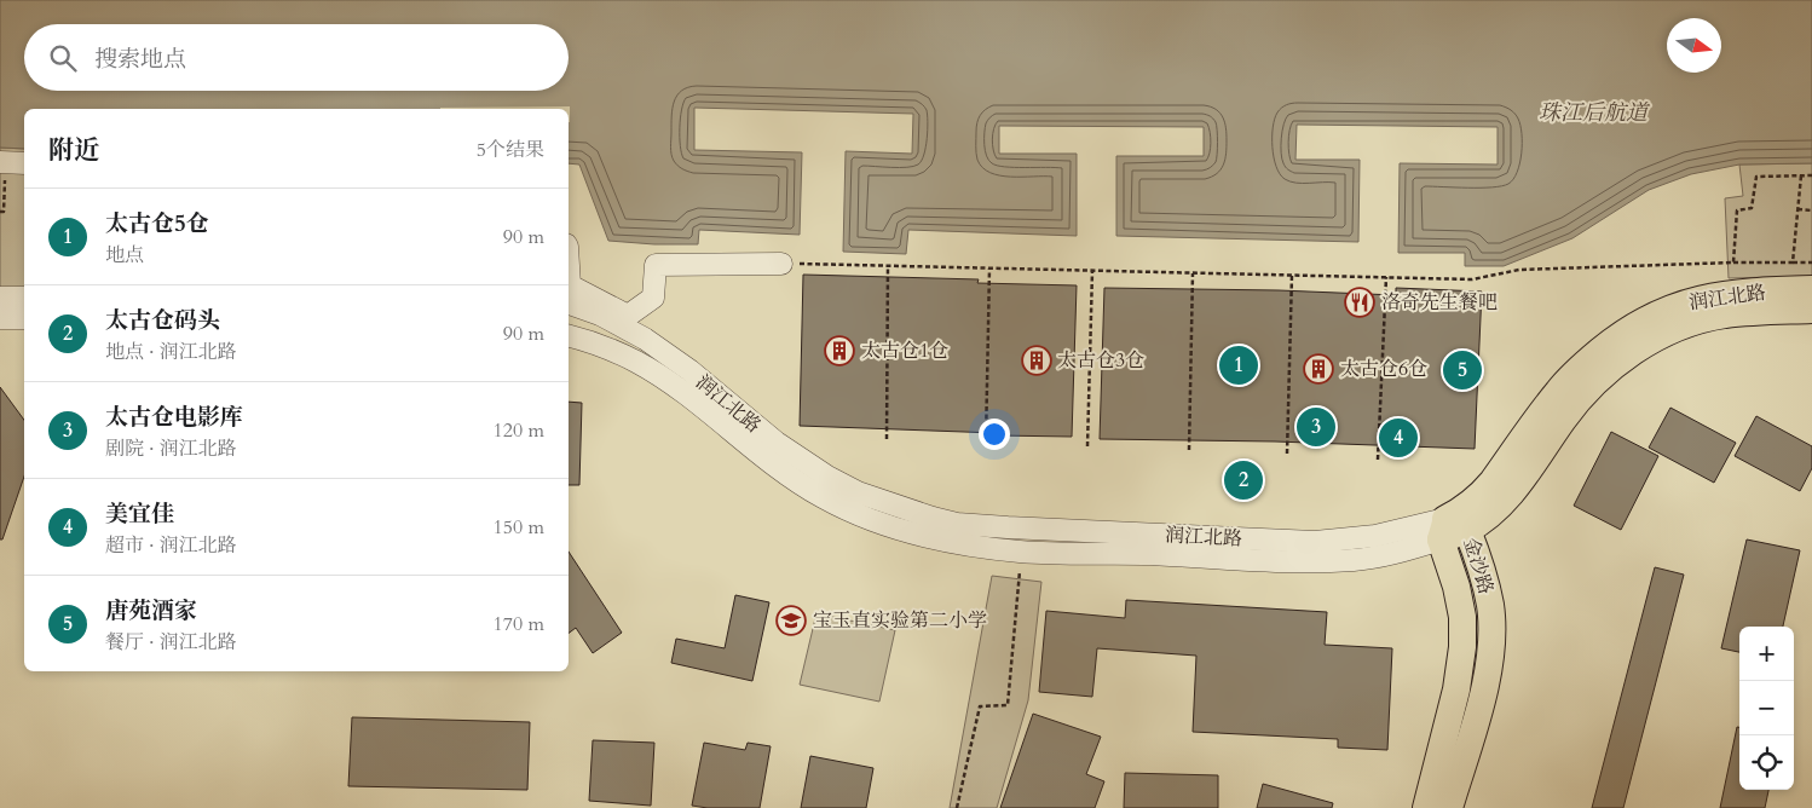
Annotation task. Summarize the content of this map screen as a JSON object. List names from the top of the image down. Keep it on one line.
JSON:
{"streets":{"main road":["润江北路","金沙路"]},"crossings":[["润江北路","金沙路"]],"water":["珠江后航道"],"places":{"restaurant":["洛奇先生餐吧"],"building":["太古仓1仓","太古仓3仓","太古仓6仓"],"school or university":["宝玉直实验第二小学"]},"north":"right","page":{"search":"搜索地点","heading":["附近","5个结果"],"list":[{"mark":"1","name":"太古仓5仓","note":"地点","value":"90 m"},{"mark":"2","name":"太古仓码头","note":"地点 · 润江北路","value":"90 m"},{"mark":"3","name":"太古仓电影库","note":"剧院 · 润江北路","value":"120 m"},{"mark":"4","name":"美宜佳","note":"超市 · 润江北路","value":"150 m"},{"mark":"5","name":"唐苑酒家","note":"餐厅 · 润江北路","value":"170 m"}],"pins":["1","5","3","4","2"],"map_buttons":["+","−"]}}
